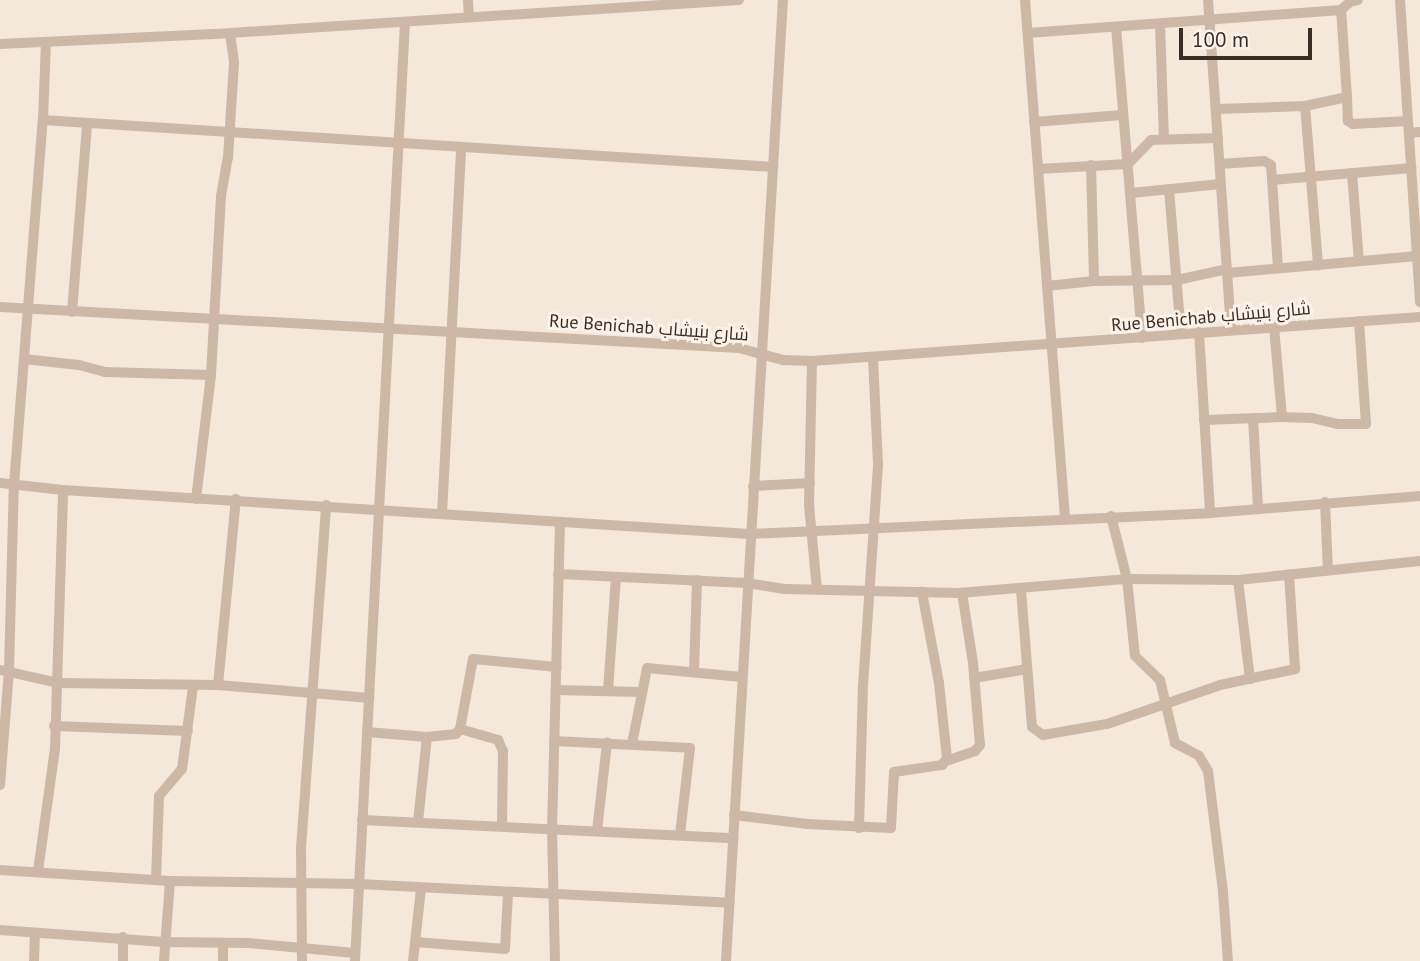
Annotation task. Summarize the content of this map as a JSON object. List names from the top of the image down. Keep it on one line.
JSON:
{"streets":{"street":["Rue Benichab شارع بنيشاب"]},"scale_bar":"100 m"}
